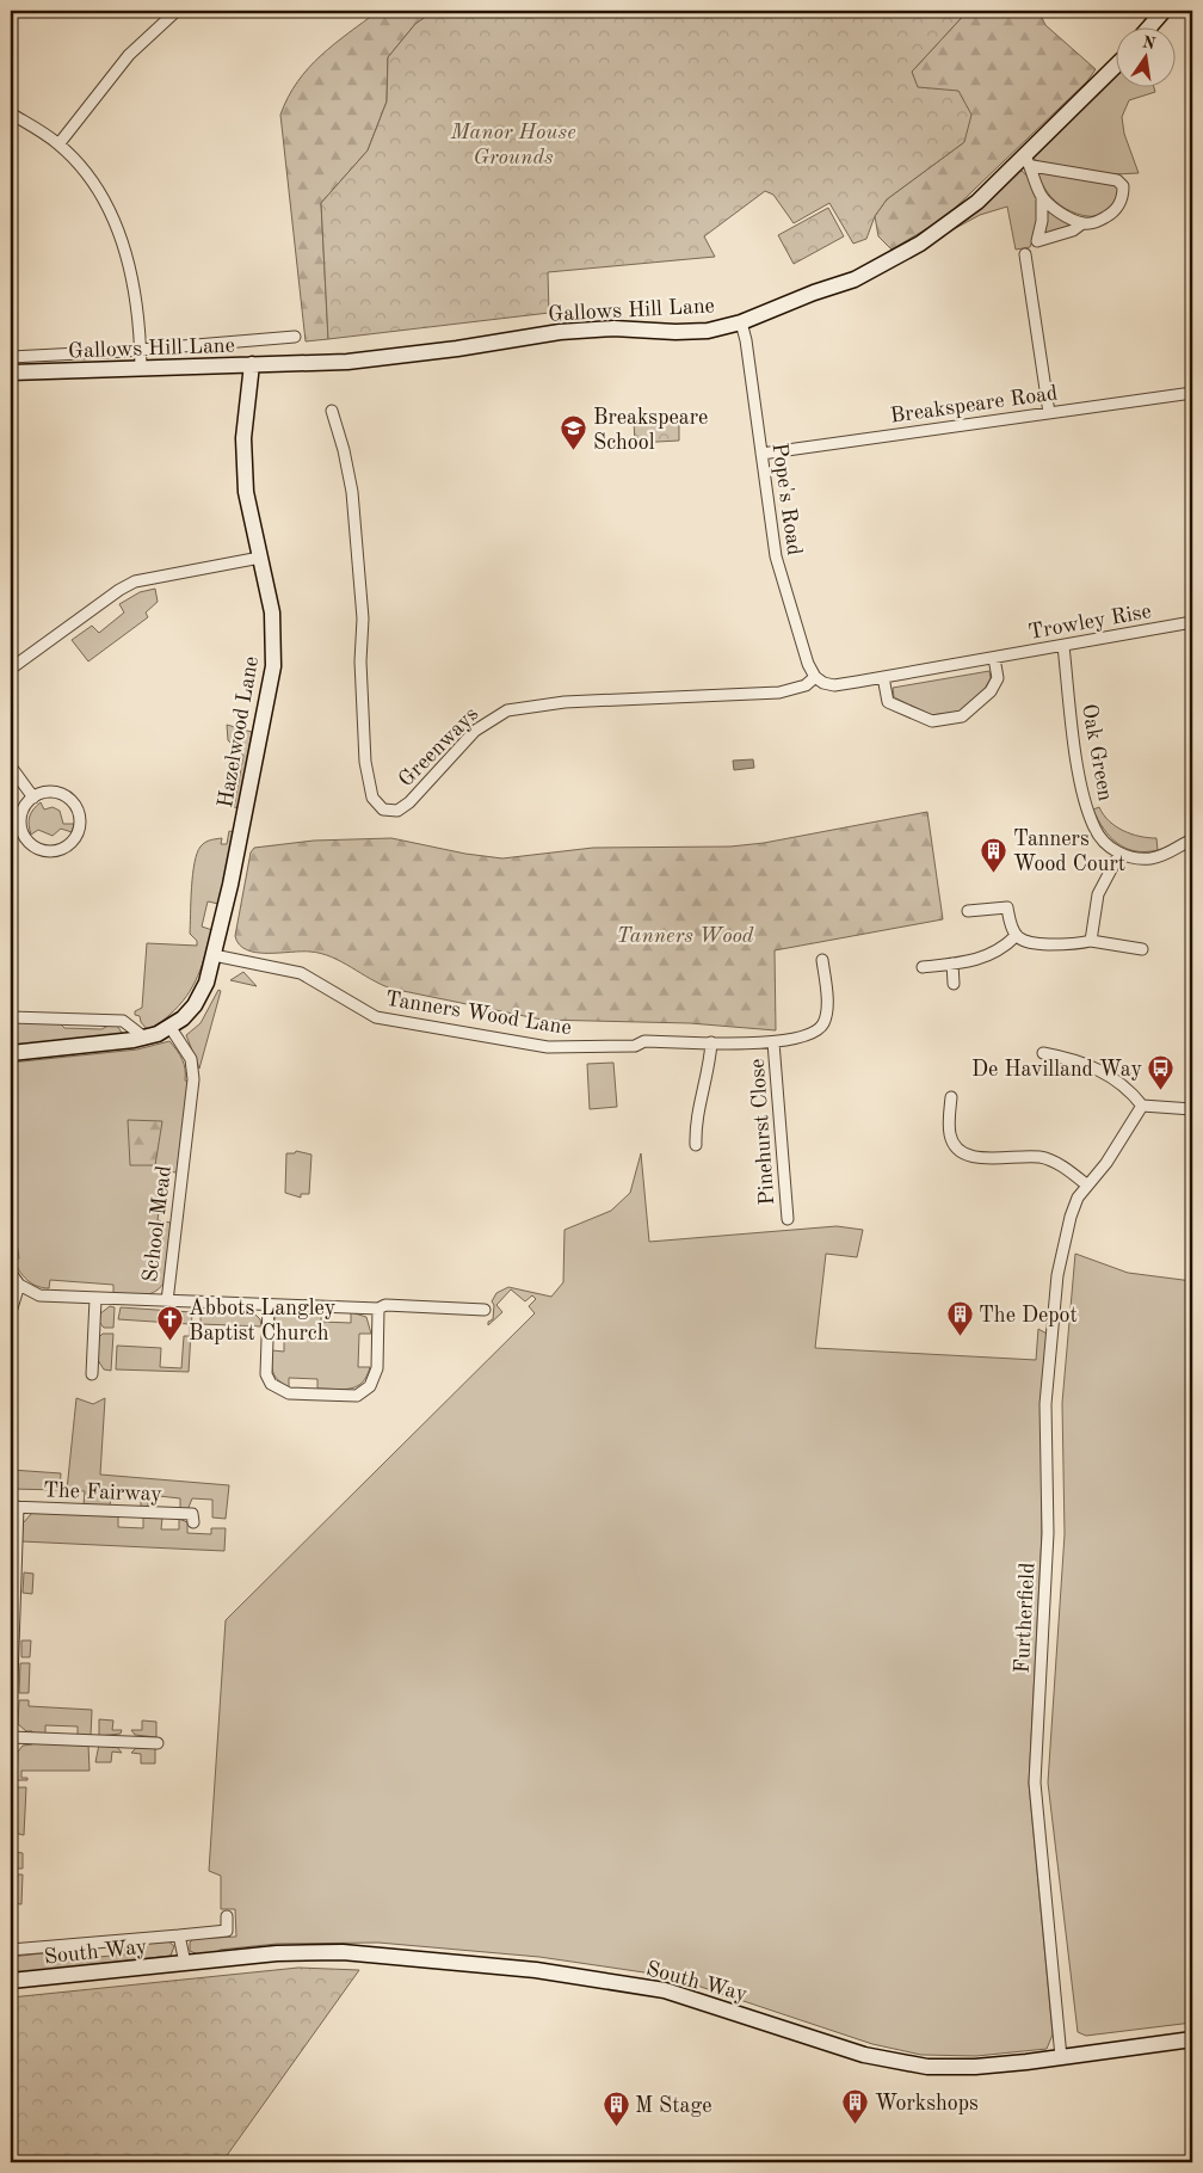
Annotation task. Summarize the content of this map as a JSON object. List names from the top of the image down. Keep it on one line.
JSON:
{"streets":{"street":["Gallows Hill Lane","Breakspeare Road","Pope's Road","Trowley Rise","Hazelwood Lane","Greenways","Oak Green","Tanners Wood Lane","Pinehurst Close","School Mead","The Fairway","Furtherfield","South Way"]},"crossings":[["Gallows Hill Lane","Pope's Road"],["Gallows Hill Lane","Hazelwood Lane"],["Breakspeare Road","Pope's Road"],["Pope's Road","Trowley Rise"],["Pope's Road","Greenways"],["Trowley Rise","Greenways"],["Trowley Rise","Oak Green"],["Hazelwood Lane","Tanners Wood Lane"],["Hazelwood Lane","School Mead"],["Tanners Wood Lane","Pinehurst Close"],["Furtherfield","South Way"]],"parks":["Manor House Grounds","Tanners Wood"],"places":{"school or university":["Breakspeare School"],"building":["Tanners Wood Court","The Depot","Workshops","M Stage"],"bus stop":["De Havilland Way"],"church":["Abbots Langley Baptist Church"]},"north":"top"}
